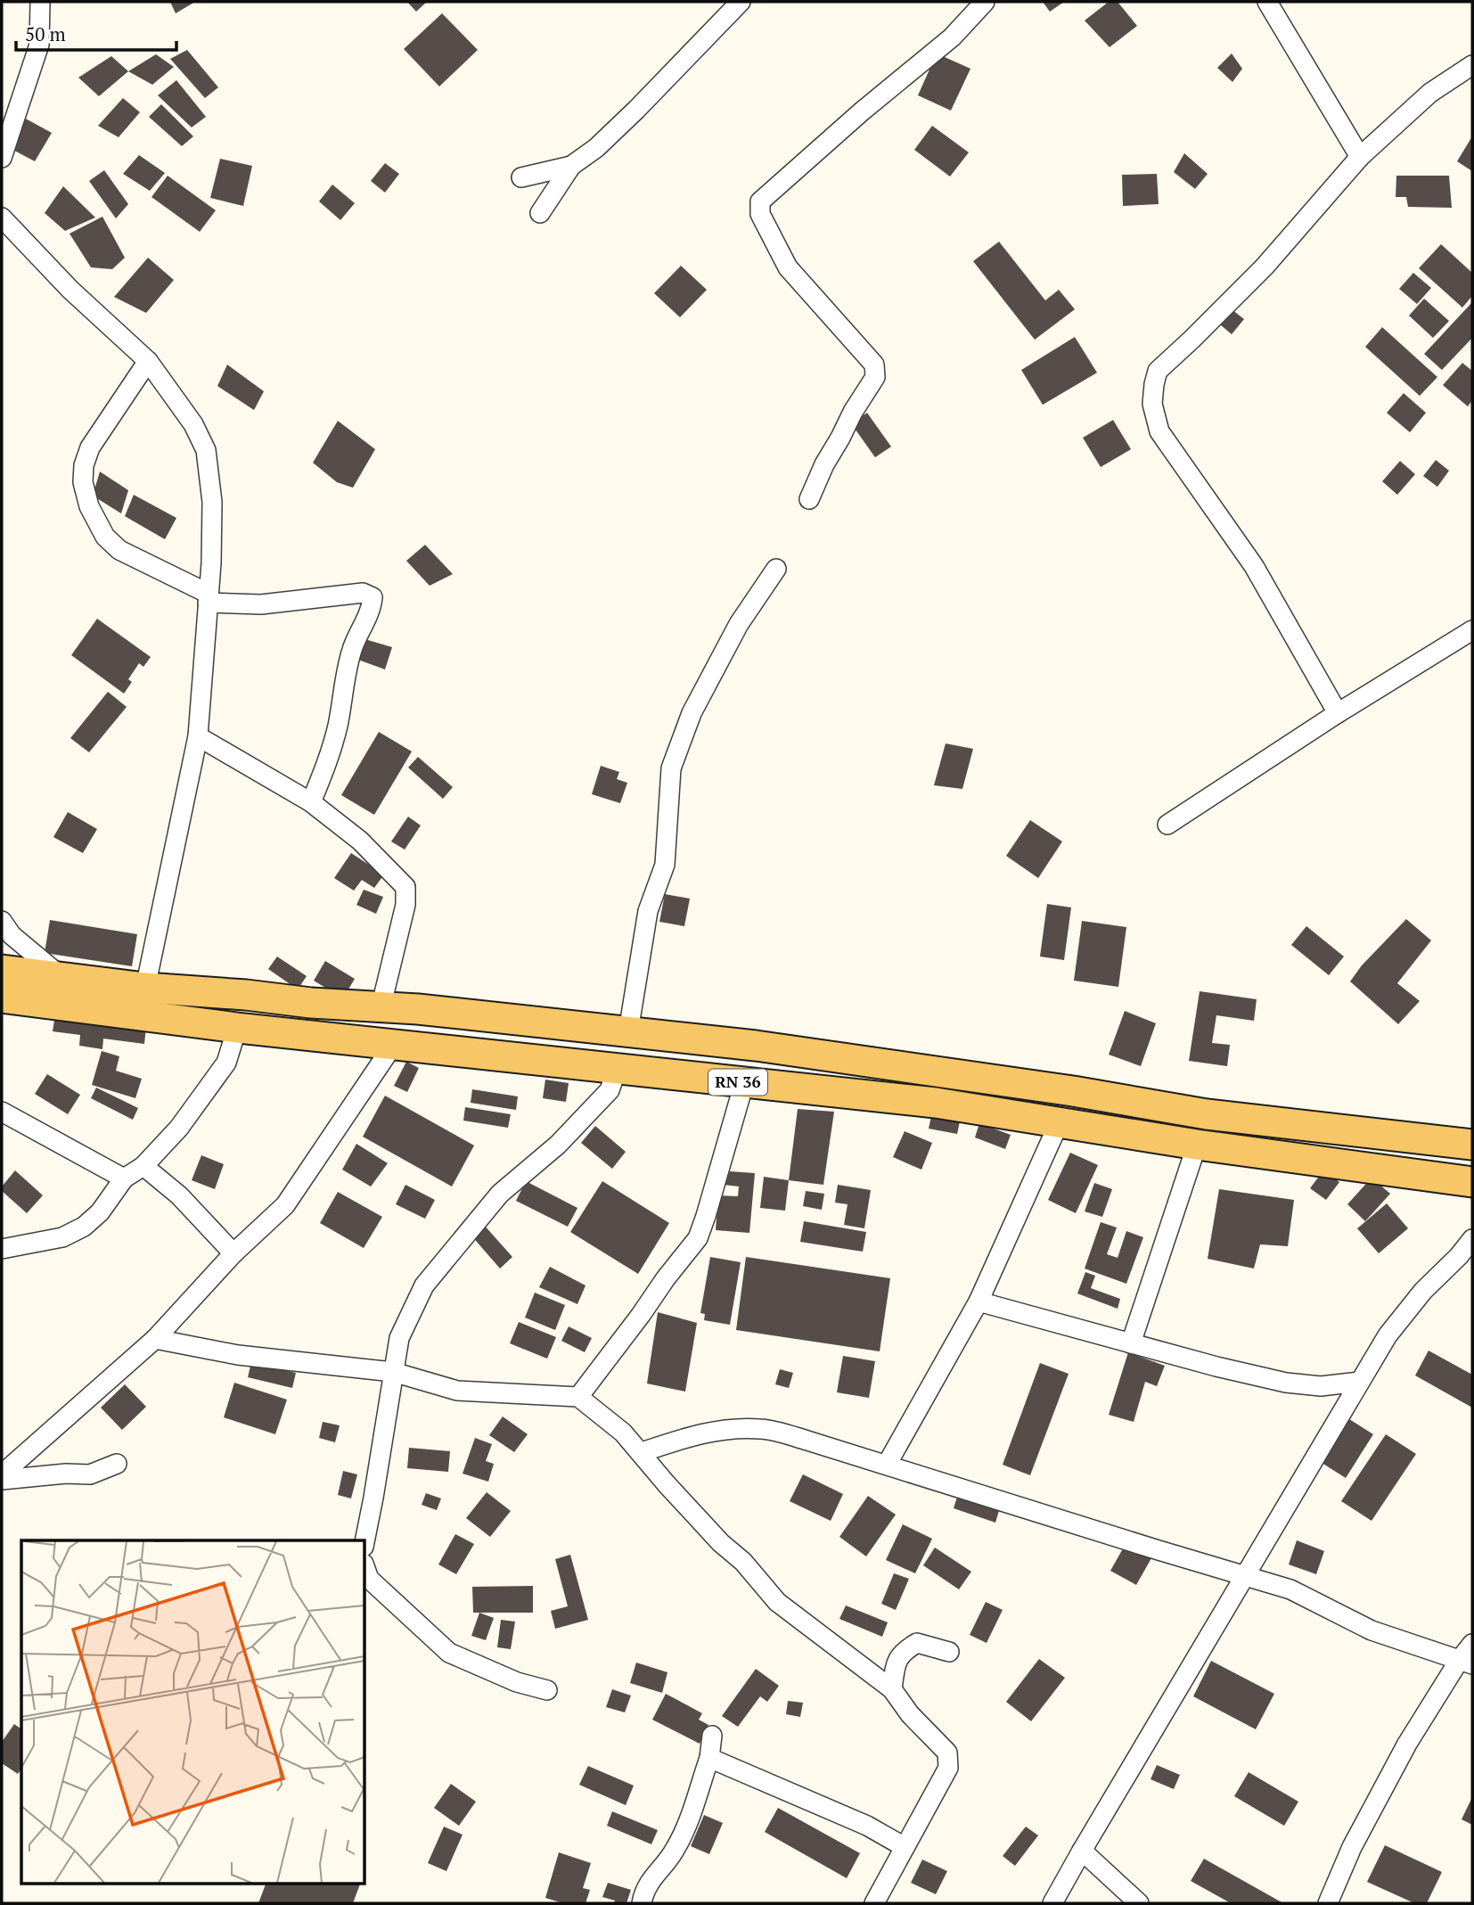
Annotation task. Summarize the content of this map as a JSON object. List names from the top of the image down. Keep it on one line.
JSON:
{"streets":{"main road":["RN 36"]},"scale_bar":"50 m"}
